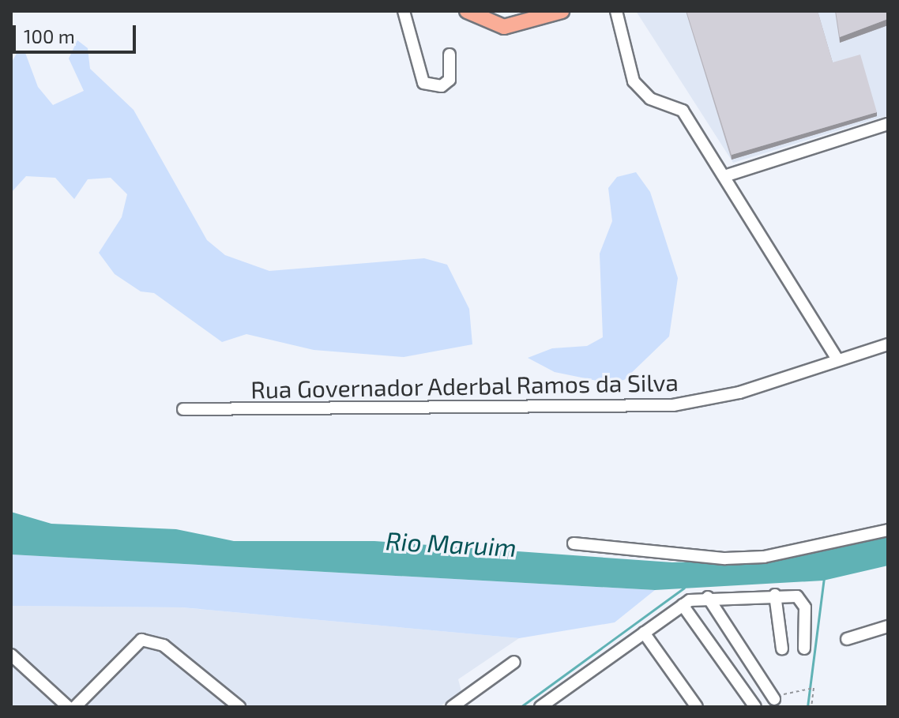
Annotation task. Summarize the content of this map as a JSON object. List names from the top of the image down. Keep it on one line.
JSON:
{"streets":{"street":["Rua Governador Aderbal Ramos da Silva"]},"water":["Rio Maruim"],"scale_bar":"100 m"}
